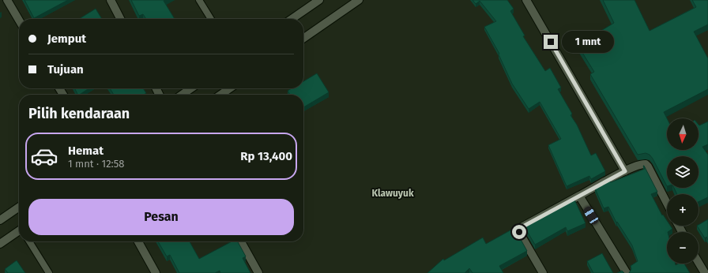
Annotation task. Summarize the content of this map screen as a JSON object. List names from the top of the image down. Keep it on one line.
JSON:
{"districts":["Klawuyuk"],"north":"bottom","page":{"banner":["Jemput","Tujuan"],"bubble":"1 mnt","heading":"Pilih kendaraan","map_buttons":["+","−"],"list":[{"name":"Hemat","note":"1 mnt · 12:58","value":"Rp 13,400"}],"buttons":"Pesan"}}
